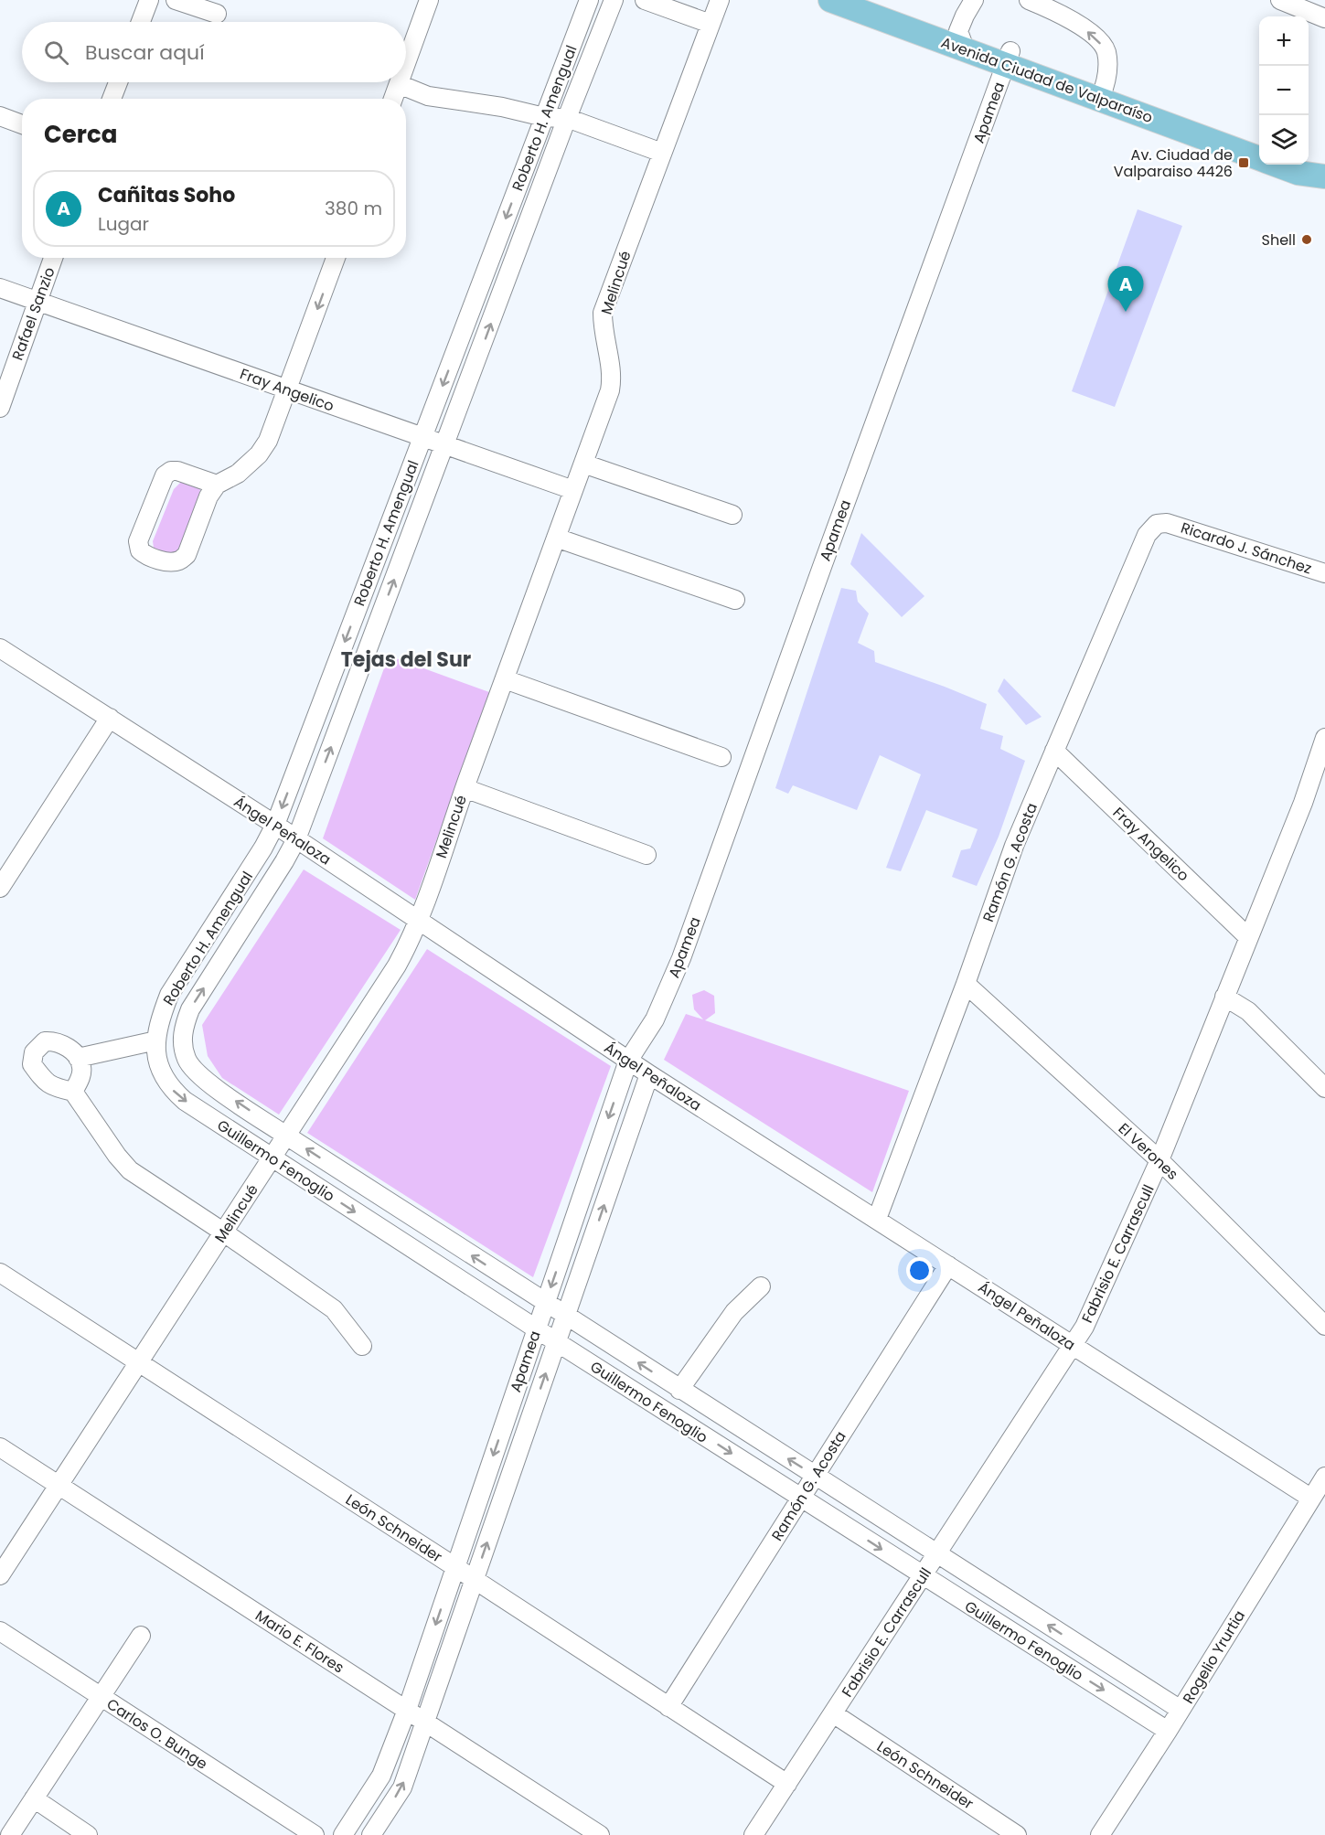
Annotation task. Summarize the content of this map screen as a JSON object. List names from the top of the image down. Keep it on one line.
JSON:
{"streets":{"main road":["Avenida Ciudad de Valparaíso"],"street":["Apamea","Roberto H. Amengual","Melincué","Rafael Sanzio","Fray Angelico","Ricardo J. Sánchez","Ángel Peñaloza","Ramón G. Acosta","El Verones","Guillermo Fenoglio","Fabrisio E. Carrascull","León Schneider","Mario E. Flores","Rogelio Yrurtia","Carlos O. Bunge"]},"crossings":[["Avenida Ciudad de Valparaíso","Apamea"],["Apamea","Ángel Peñaloza"],["Apamea","Guillermo Fenoglio"],["Apamea","León Schneider"],["Apamea","Mario E. Flores"],["Roberto H. Amengual","Fray Angelico"],["Roberto H. Amengual","Ángel Peñaloza"],["Roberto H. Amengual","Guillermo Fenoglio"],["Melincué","Fray Angelico"],["Melincué","Ángel Peñaloza"],["Melincué","Guillermo Fenoglio"],["Melincué","León Schneider"],["Melincué","Mario E. Flores"],["Rafael Sanzio","Fray Angelico"],["Fray Angelico","Ramón G. Acosta"],["Fray Angelico","Fabrisio E. Carrascull"],["Ricardo J. Sánchez","Ramón G. Acosta"],["Ángel Peñaloza","Ramón G. Acosta"],["Ángel Peñaloza","Fabrisio E. Carrascull"],["Ángel Peñaloza","Rogelio Yrurtia"],["Ramón G. Acosta","El Verones"],["Ramón G. Acosta","Guillermo Fenoglio"],["Ramón G. Acosta","León Schneider"],["El Verones","Fabrisio E. Carrascull"],["Guillermo Fenoglio","Fabrisio E. Carrascull"],["Guillermo Fenoglio","Rogelio Yrurtia"],["Fabrisio E. Carrascull","León Schneider"]],"districts":["Tejas del Sur"],"places":{"transit":["Av. Ciudad de Valparaiso 4426"],"other":["Shell"]},"page":{"map_buttons":["+","−"],"search":"Buscar aquí","heading":"Cerca","list":[{"mark":"A","name":"Cañitas Soho","note":"Lugar","value":"380 m"}],"pins":"A"}}
